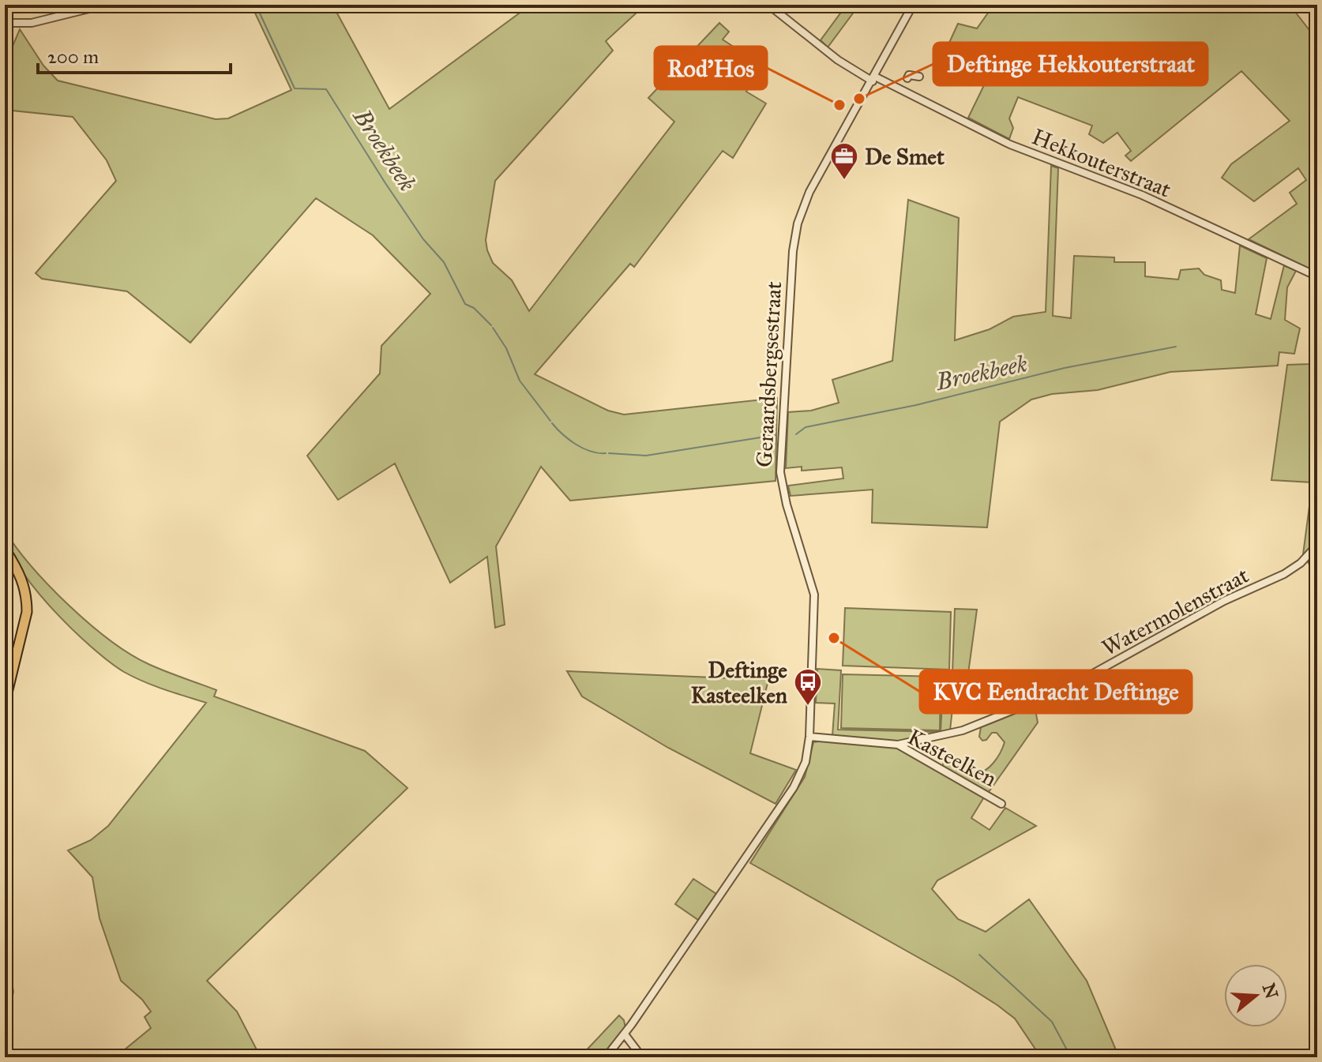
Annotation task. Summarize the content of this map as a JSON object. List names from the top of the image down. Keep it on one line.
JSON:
{"streets":{"street":["Hekkouterstraat","Geraardsbergsestraat","Watermolenstraat","Kasteelken"]},"crossings":[["Hekkouterstraat","Geraardsbergsestraat"],["Geraardsbergsestraat","Kasteelken"],["Watermolenstraat","Kasteelken"]],"water":["Broekbeek"],"places":{"other":["Deftinge Hekkouterstraat","Rod'Hos","KVC Eendracht Deftinge"],"office":["De Smet"],"bus stop":["Deftinge Kasteelken"]},"scale_bar":"200 m","north":"right"}
